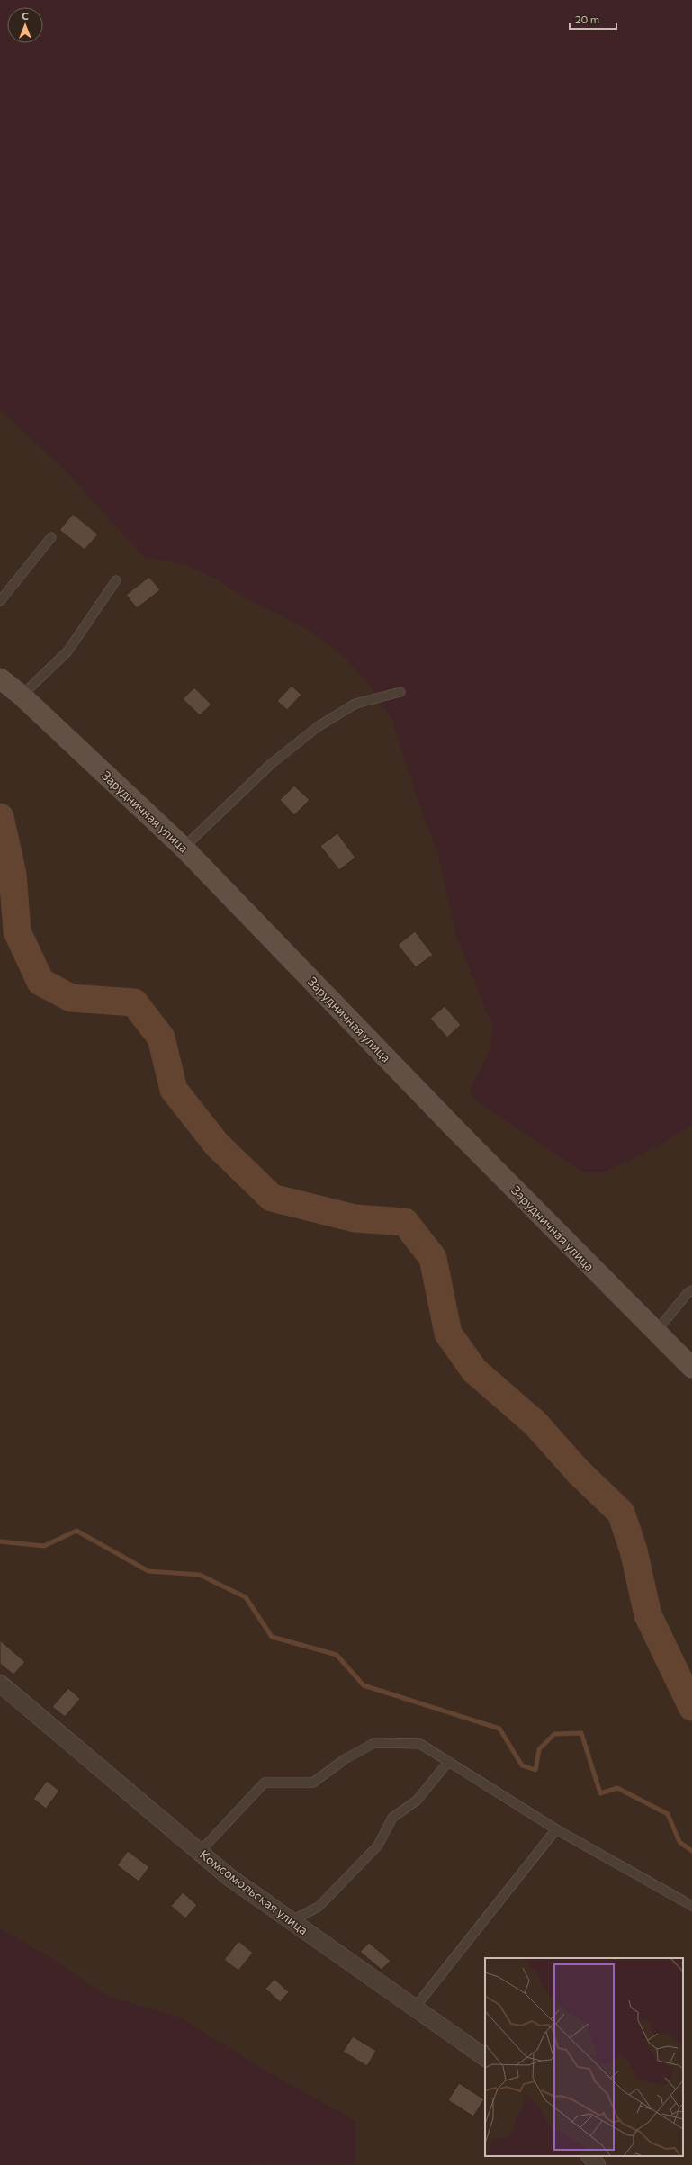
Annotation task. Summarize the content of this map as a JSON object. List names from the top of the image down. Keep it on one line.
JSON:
{"streets":{"street":["Зарудничная улица","Комсомольская улица"]},"scale_bar":"20 m","north":"top"}
